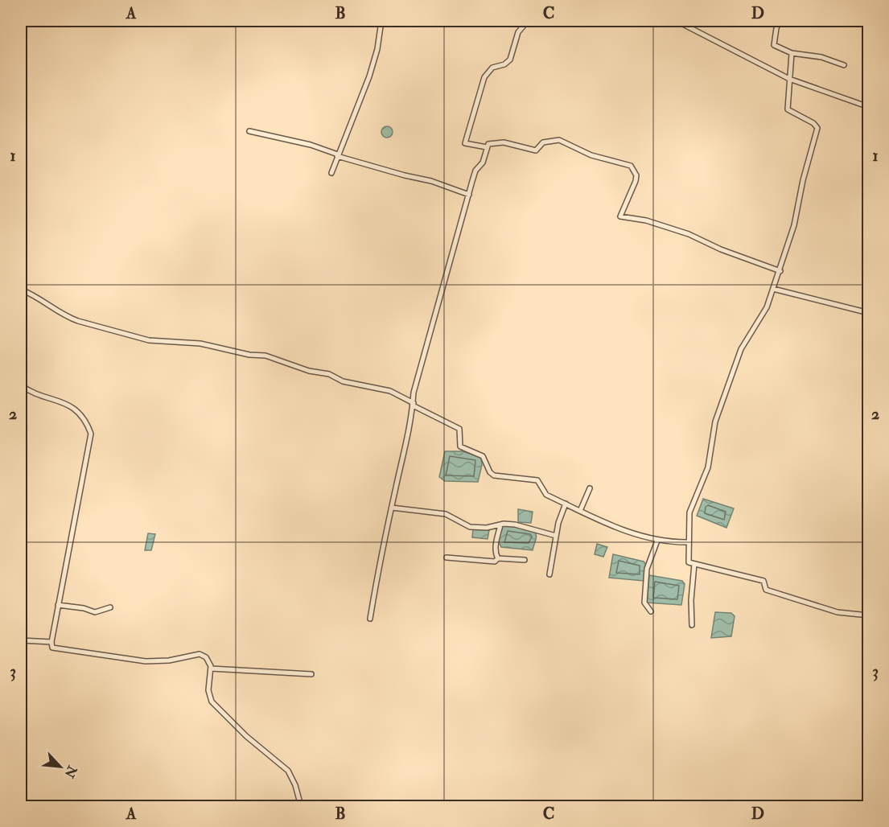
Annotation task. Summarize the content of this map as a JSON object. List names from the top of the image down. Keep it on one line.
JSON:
{"north":"bottom right","grid":{"columns":["A","B","C","D"],"rows":["1","2","3"]}}
